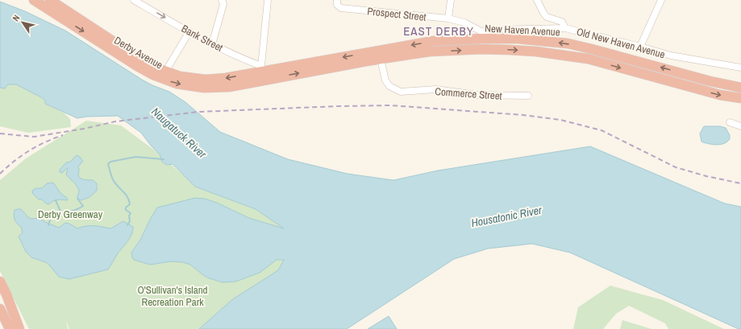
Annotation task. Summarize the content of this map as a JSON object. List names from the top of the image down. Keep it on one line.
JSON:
{"streets":{"highway":["New Haven Avenue","Derby Avenue"],"street":["Prospect Street","Bank Street","Old New Haven Avenue","Commerce Street"]},"crossings":[["Prospect Street","New Haven Avenue"],["Prospect Street","Old New Haven Avenue"],["New Haven Avenue","Bank Street"],["New Haven Avenue","Old New Haven Avenue"],["New Haven Avenue","Derby Avenue"],["New Haven Avenue","Commerce Street"],["Bank Street","Derby Avenue"]],"one_way":["Bank Street"],"districts":["EAST DERBY"],"water":["Naugatuck River","Housatonic River"],"parks":["Derby Greenway","O'Sullivan's Island Recreation Park"],"north":"top left"}
